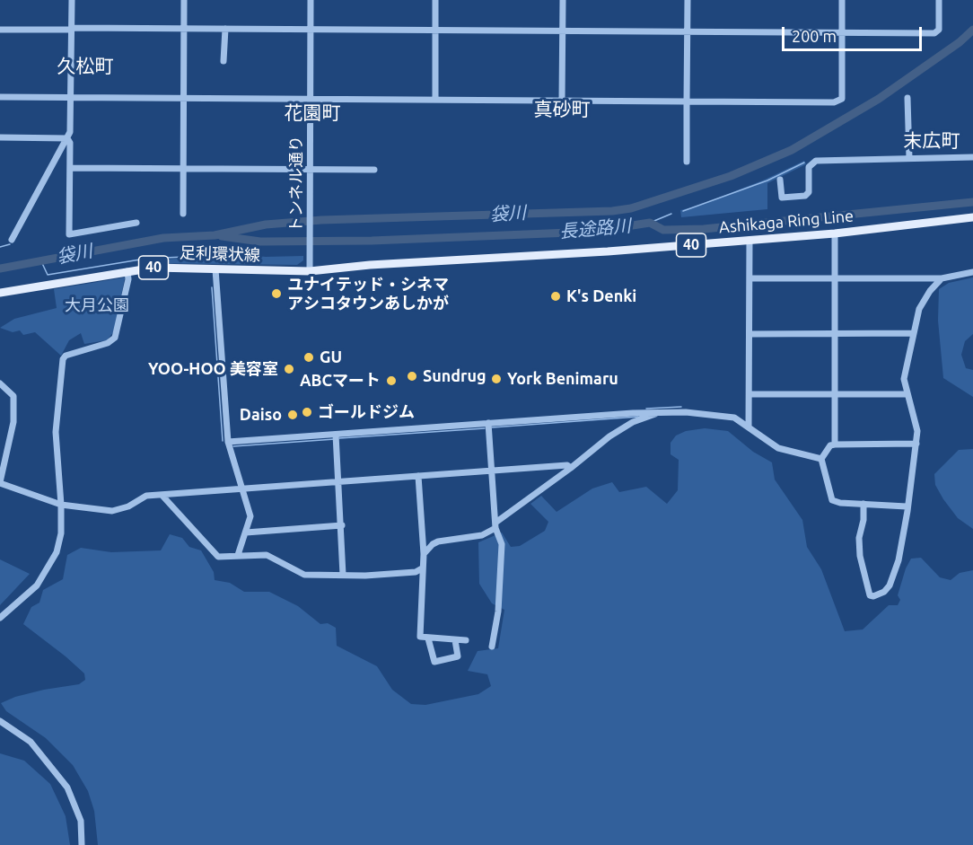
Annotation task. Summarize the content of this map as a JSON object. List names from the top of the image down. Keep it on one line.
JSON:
{"streets":{"main road":["Ashikaga Ring Line","40","足利環状線"],"street":["トンネル通り"]},"crossings":[["トンネル通り","足利環状線"],["Ashikaga Ring Line","足利環状線"]],"districts":["久松町","真砂町","花園町","末広町"],"water":["袋川","長途路川"],"parks":["大月公園"],"places":["ユナイテッド・シネマ アシコタウンあしかが","K's Denki","GU","YOO-HOO 美容室","Sundrug","York Benimaru","ABCマート","ゴールドジム","Daiso"],"scale_bar":"200 m"}
